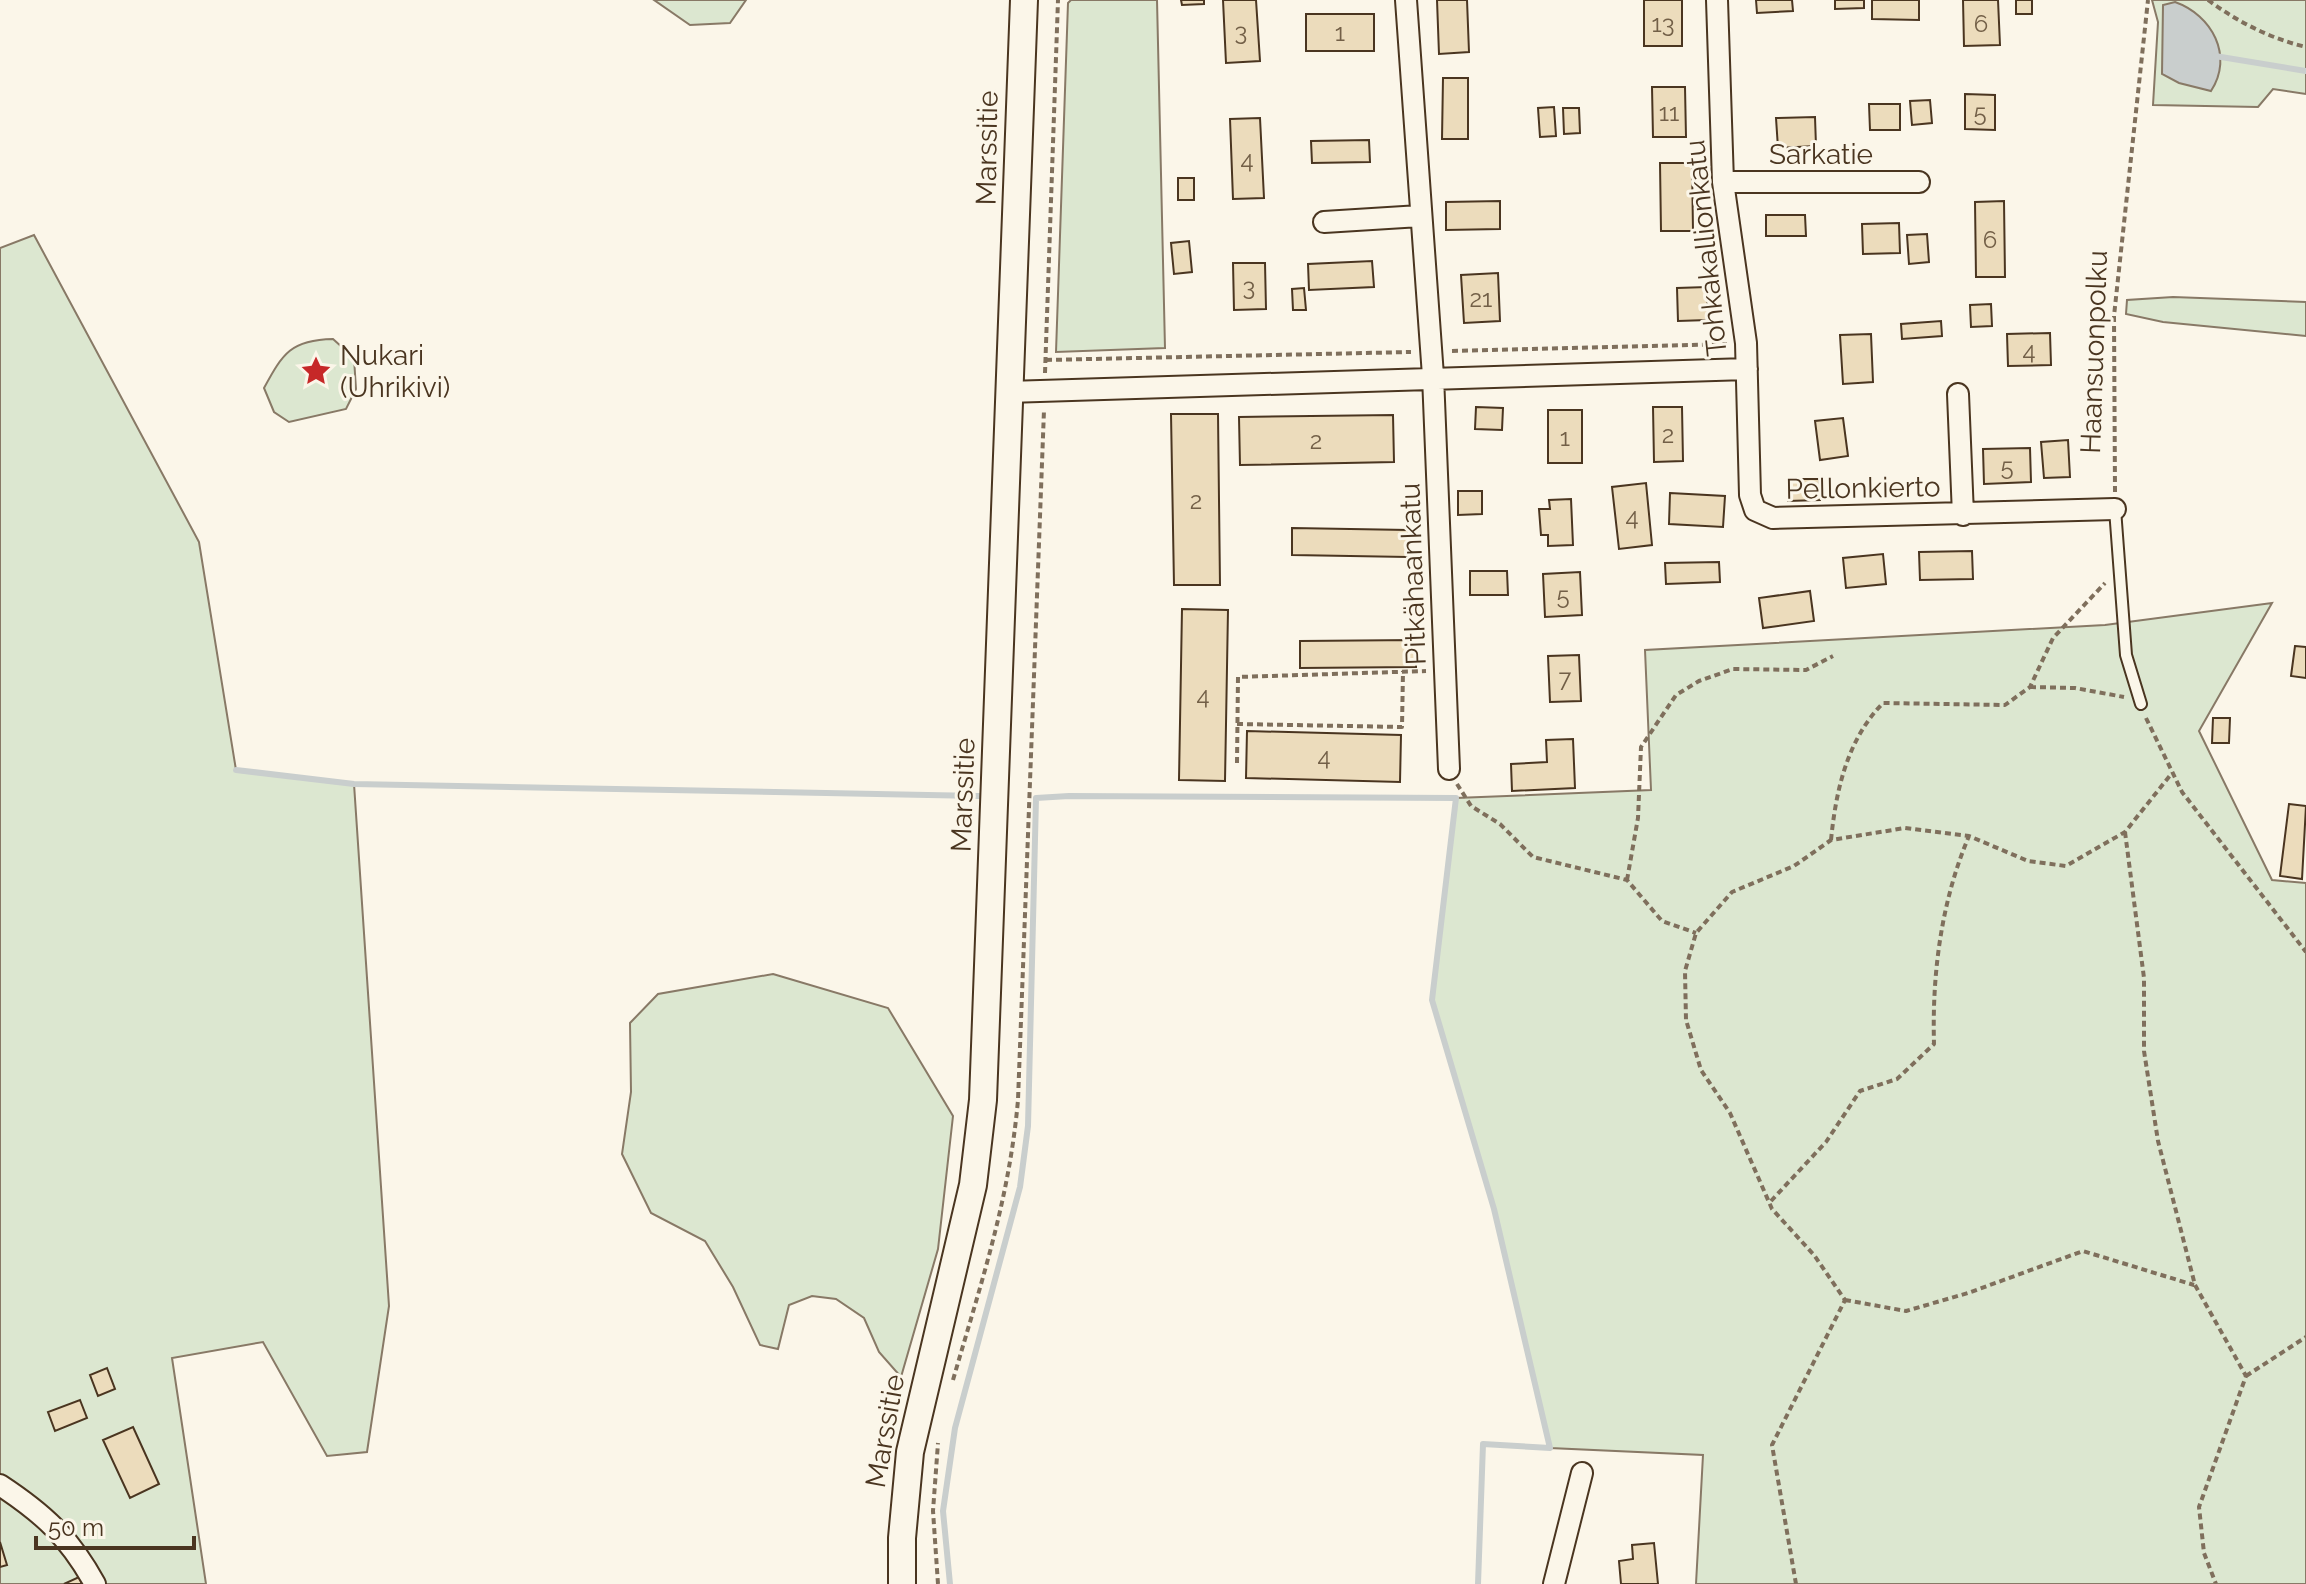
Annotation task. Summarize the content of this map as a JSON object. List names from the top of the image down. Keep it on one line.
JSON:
{"streets":{"main road":["Marssitie"],"street":["Sarkatie","Tohkakallionkatu","Pellonkierto","Pitkähaankatu"],"path":["Haansuonpolku"]},"crossings":[["Marssitie","Tohkakallionkatu"],["Sarkatie","Tohkakallionkatu"],["Tohkakallionkatu","Pellonkierto"],["Tohkakallionkatu","Pitkähaankatu"],["Haansuonpolku","Pellonkierto"]],"places":{"place":["Nukari (Uhrikivi)"]},"house_numbers":["13","6","3","1","11","5","4","6","3","21","4","2","1","2","5","2","4","5","7","4","4"],"scale_bar":"50 m"}
